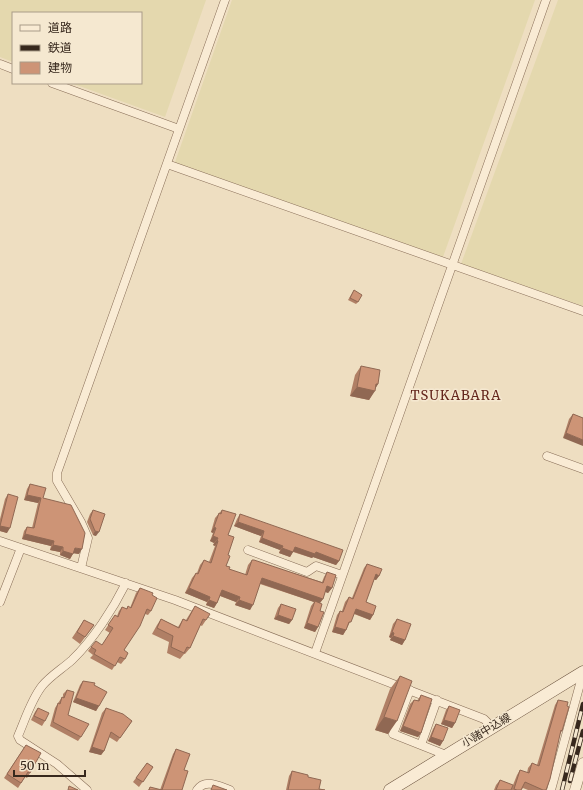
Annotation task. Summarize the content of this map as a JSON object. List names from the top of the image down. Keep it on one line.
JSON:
{"streets":{"main road":["小諸中込線"]},"districts":["TSUKABARA"],"legend":["道路","鉄道","建物"],"scale_bar":"50 m"}
